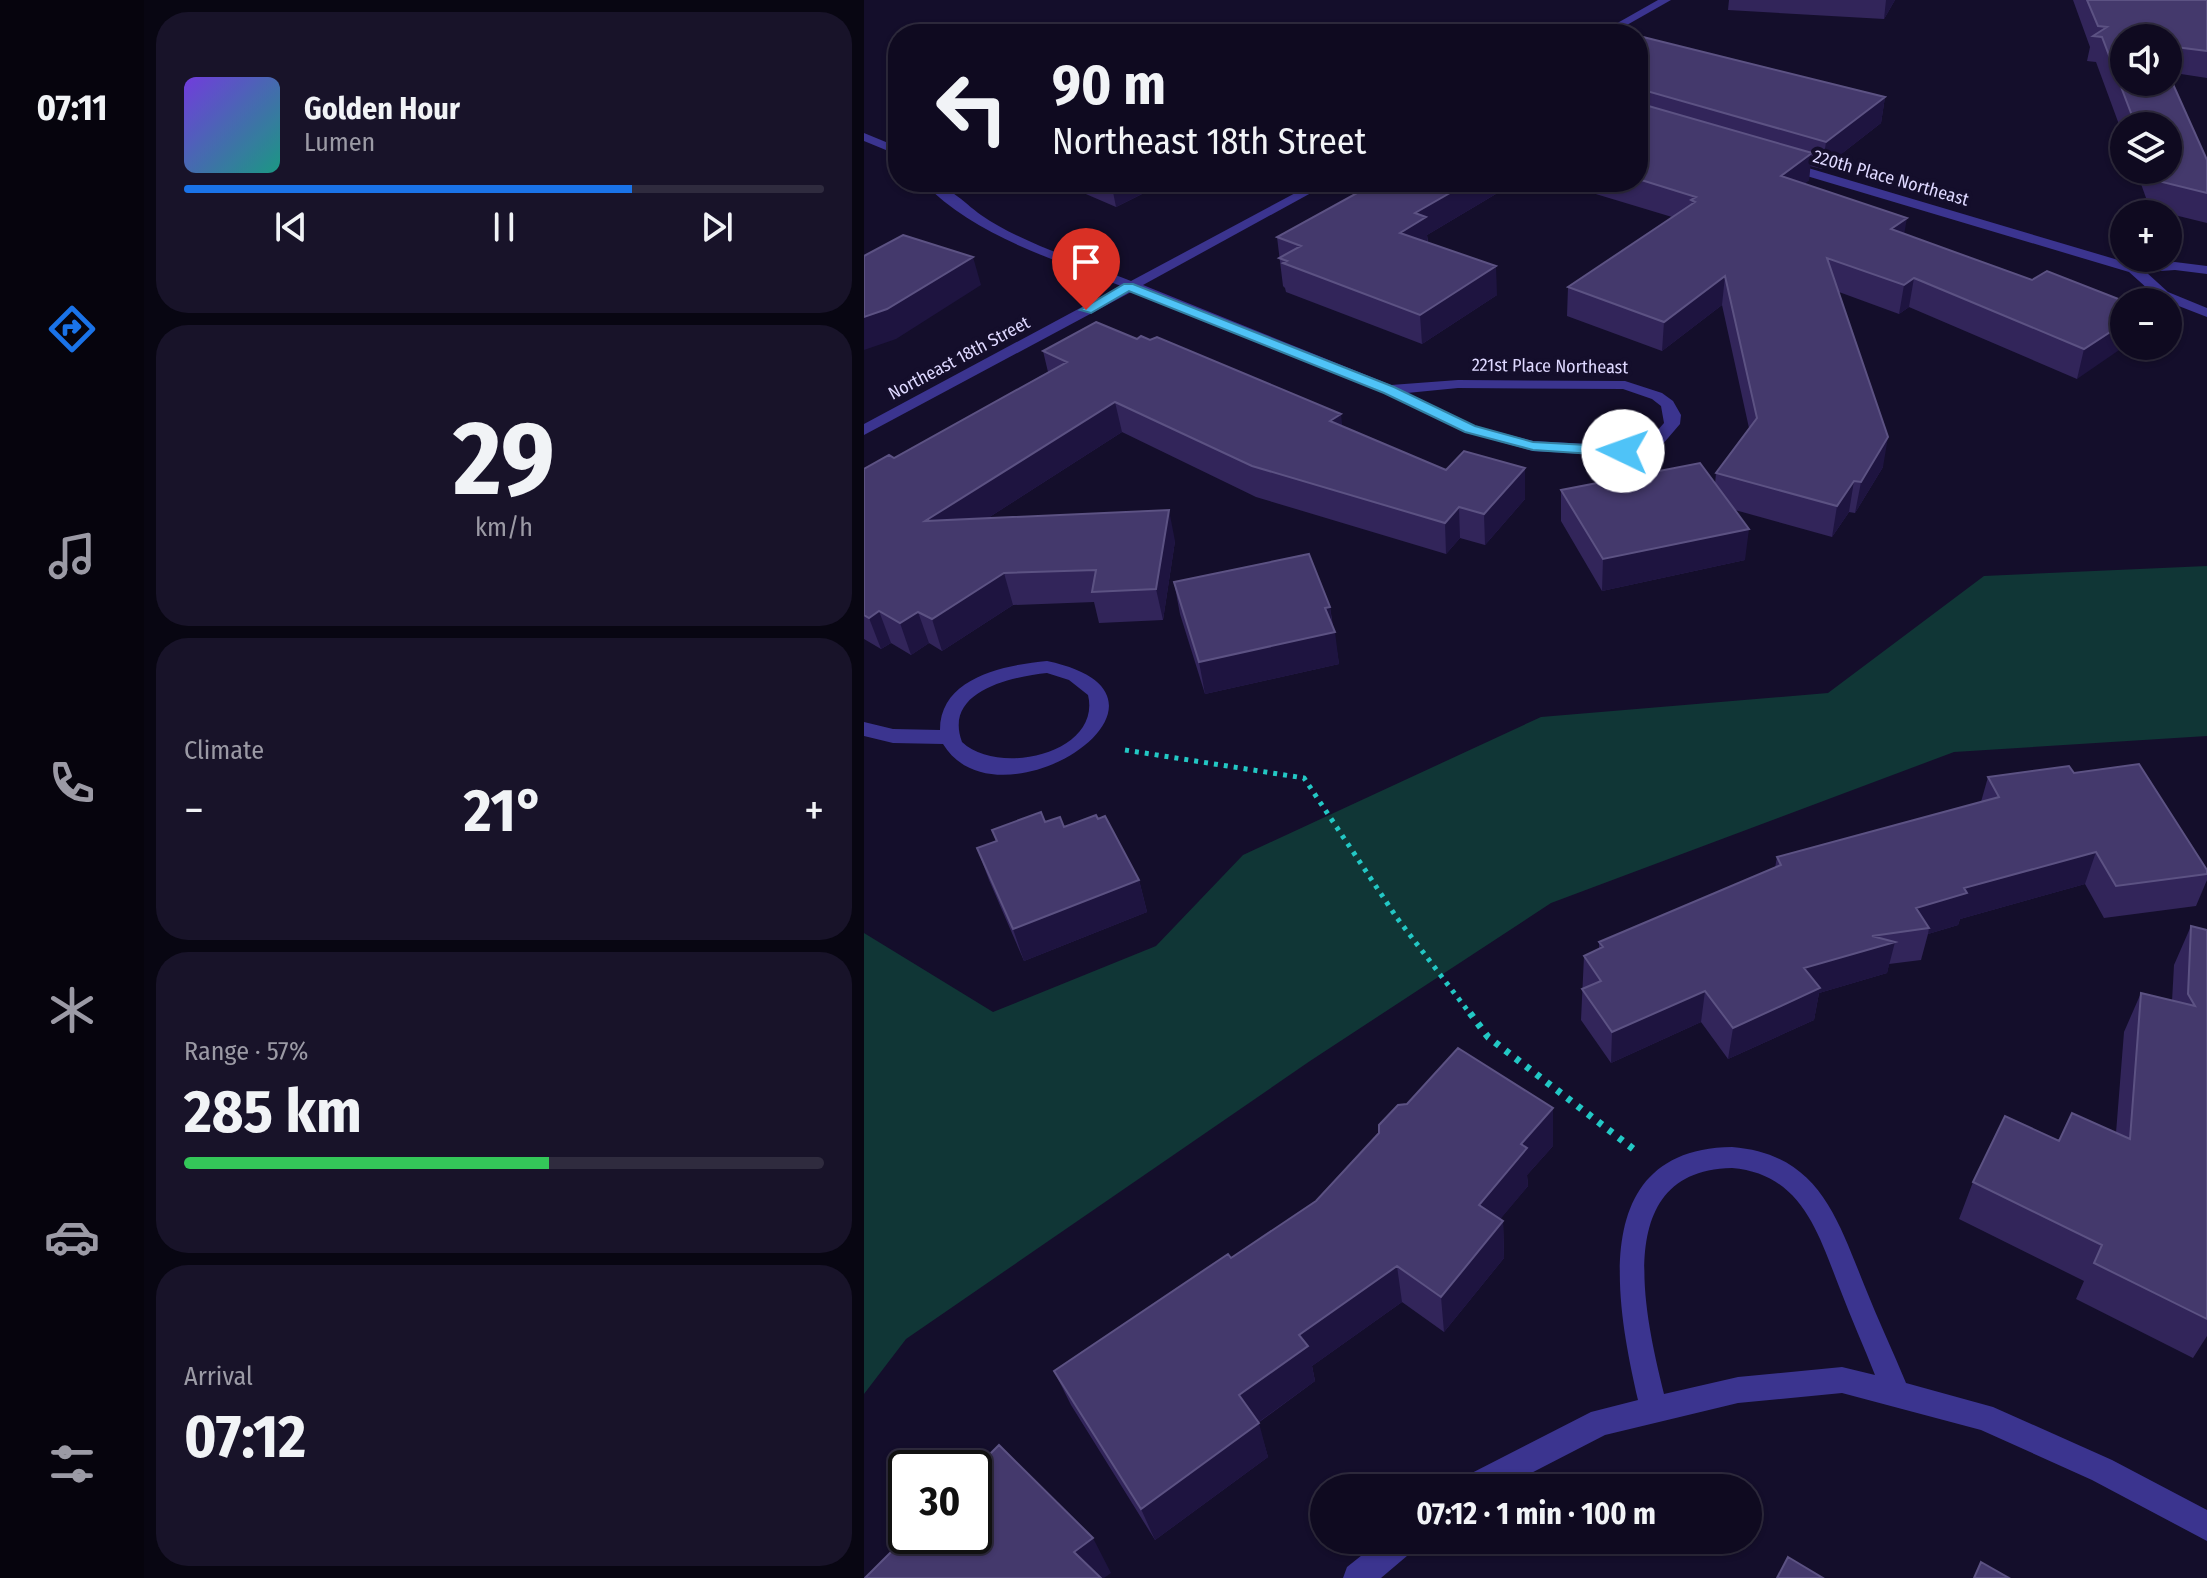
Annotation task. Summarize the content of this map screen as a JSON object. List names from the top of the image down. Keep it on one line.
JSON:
{"streets":{"street":["220th Place Northeast","Northeast 18th Street","221st Place Northeast"]},"crossings":[["Northeast 18th Street","221st Place Northeast"]],"page":{"tabs":"07:11","map_buttons":["+","−"],"turn":["90 m","Northeast 18th Street"],"song":["Golden Hour","Lumen"],"tile":[["29","km/h"],"Climate",["Range · 57%","285 km"],["Arrival","07:12"]],"heat":["−","21°","+"],"limit":"30","trip":"07:12 · 1 min · 100 m"}}
